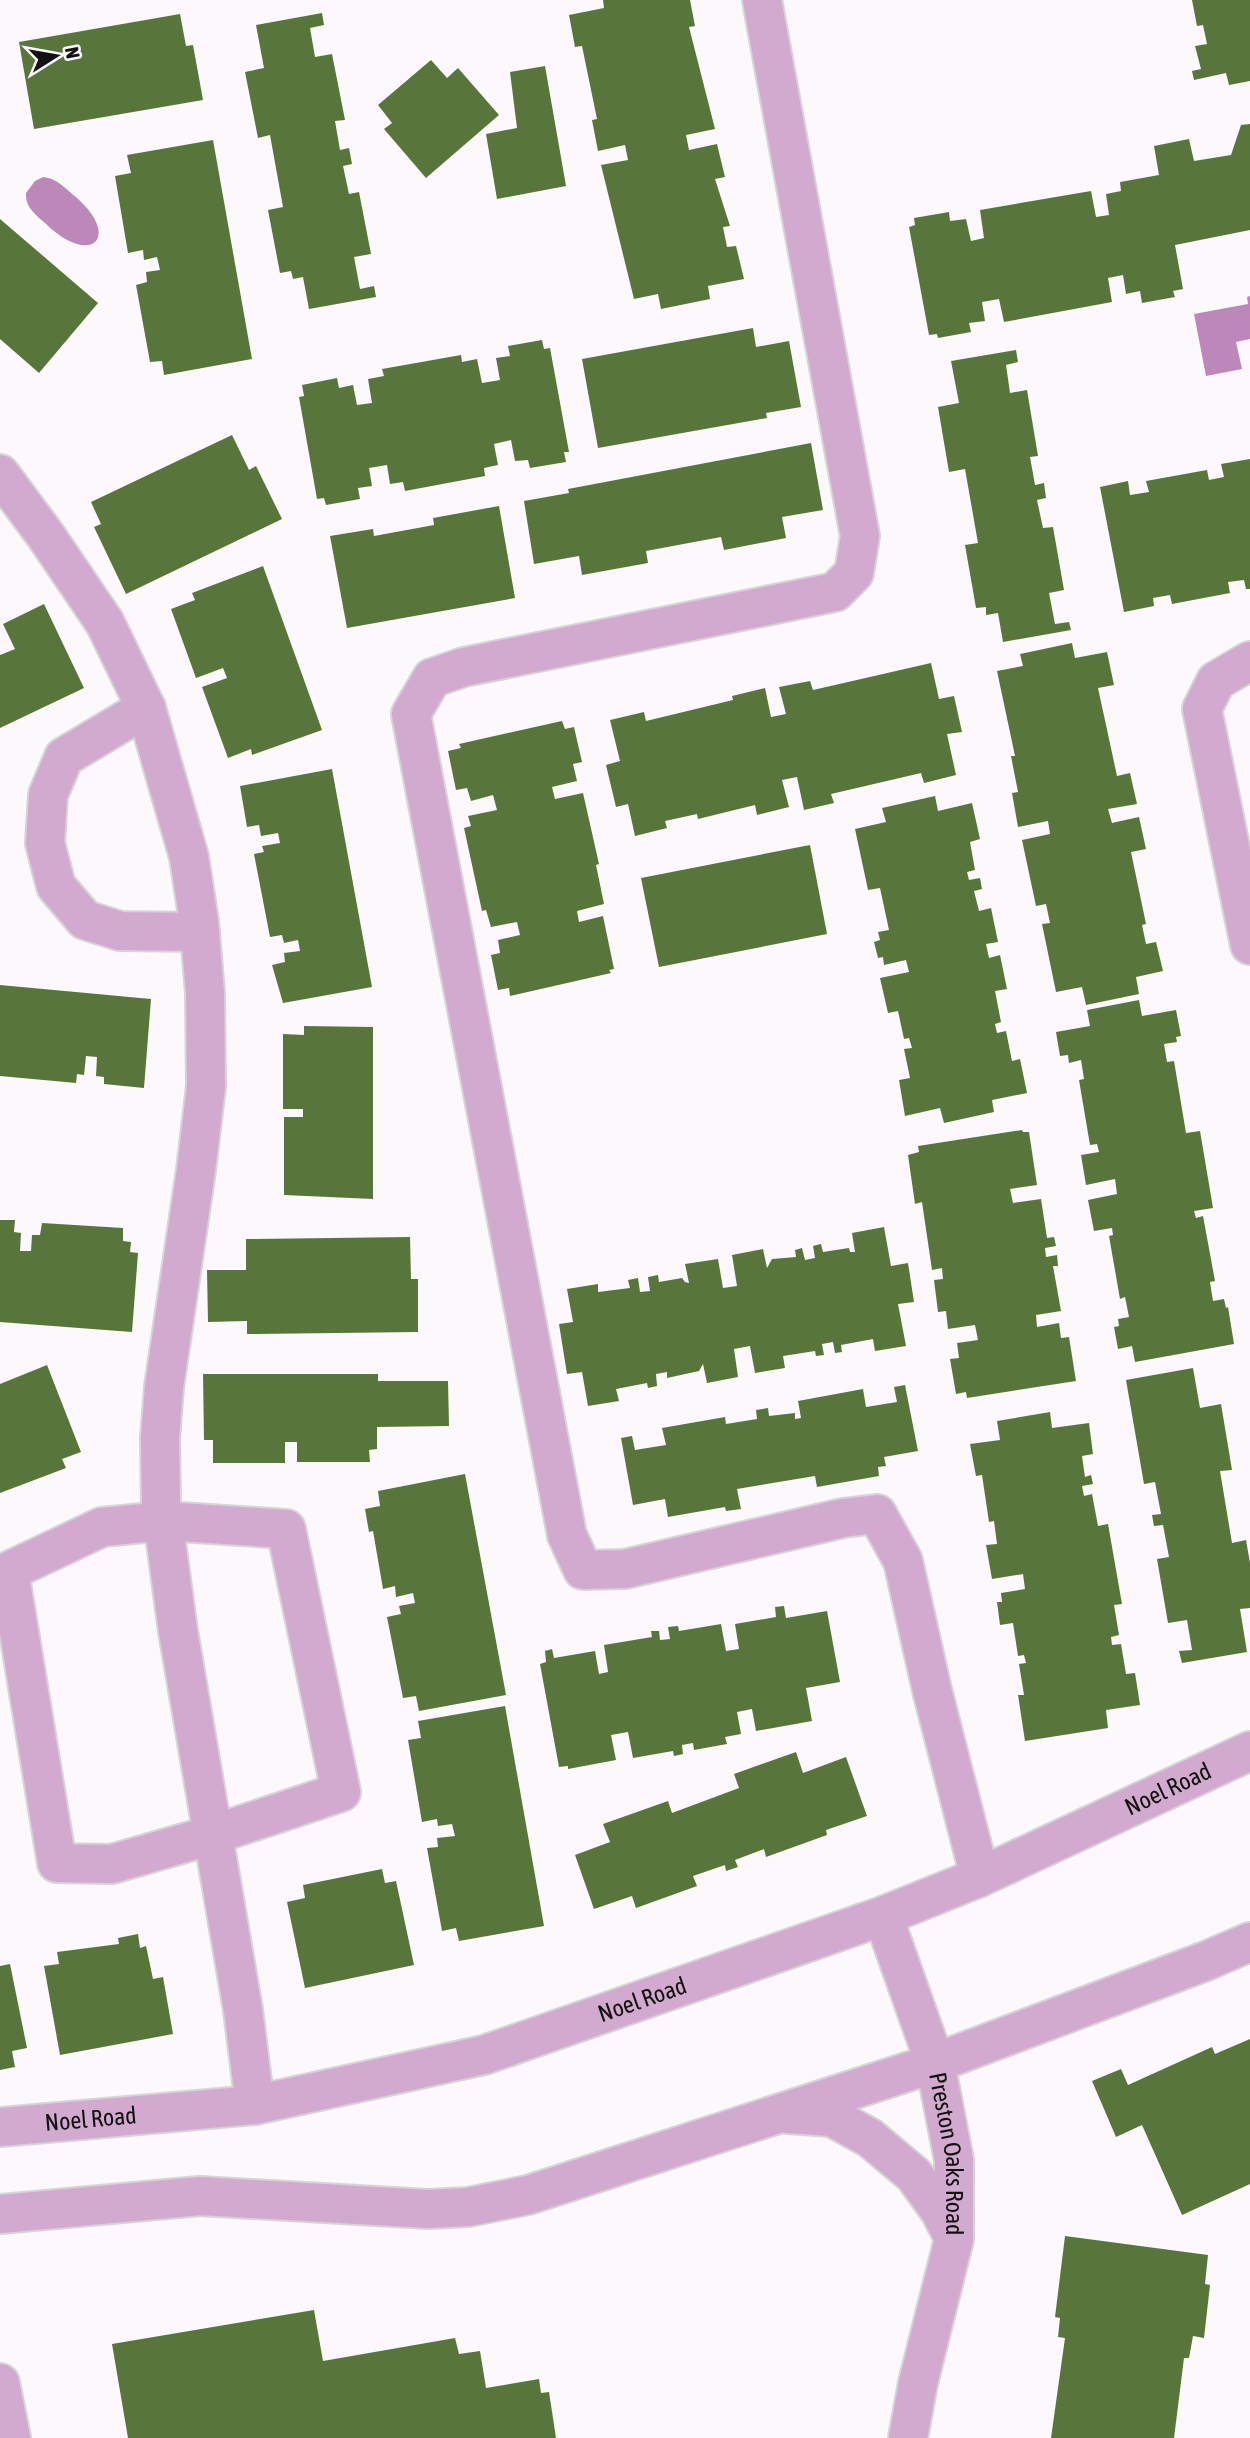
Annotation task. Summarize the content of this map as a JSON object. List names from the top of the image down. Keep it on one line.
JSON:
{"streets":{"street":["Noel Road","Preston Oaks Road"]},"crossings":[["Noel Road","Preston Oaks Road"]],"north":"right"}
